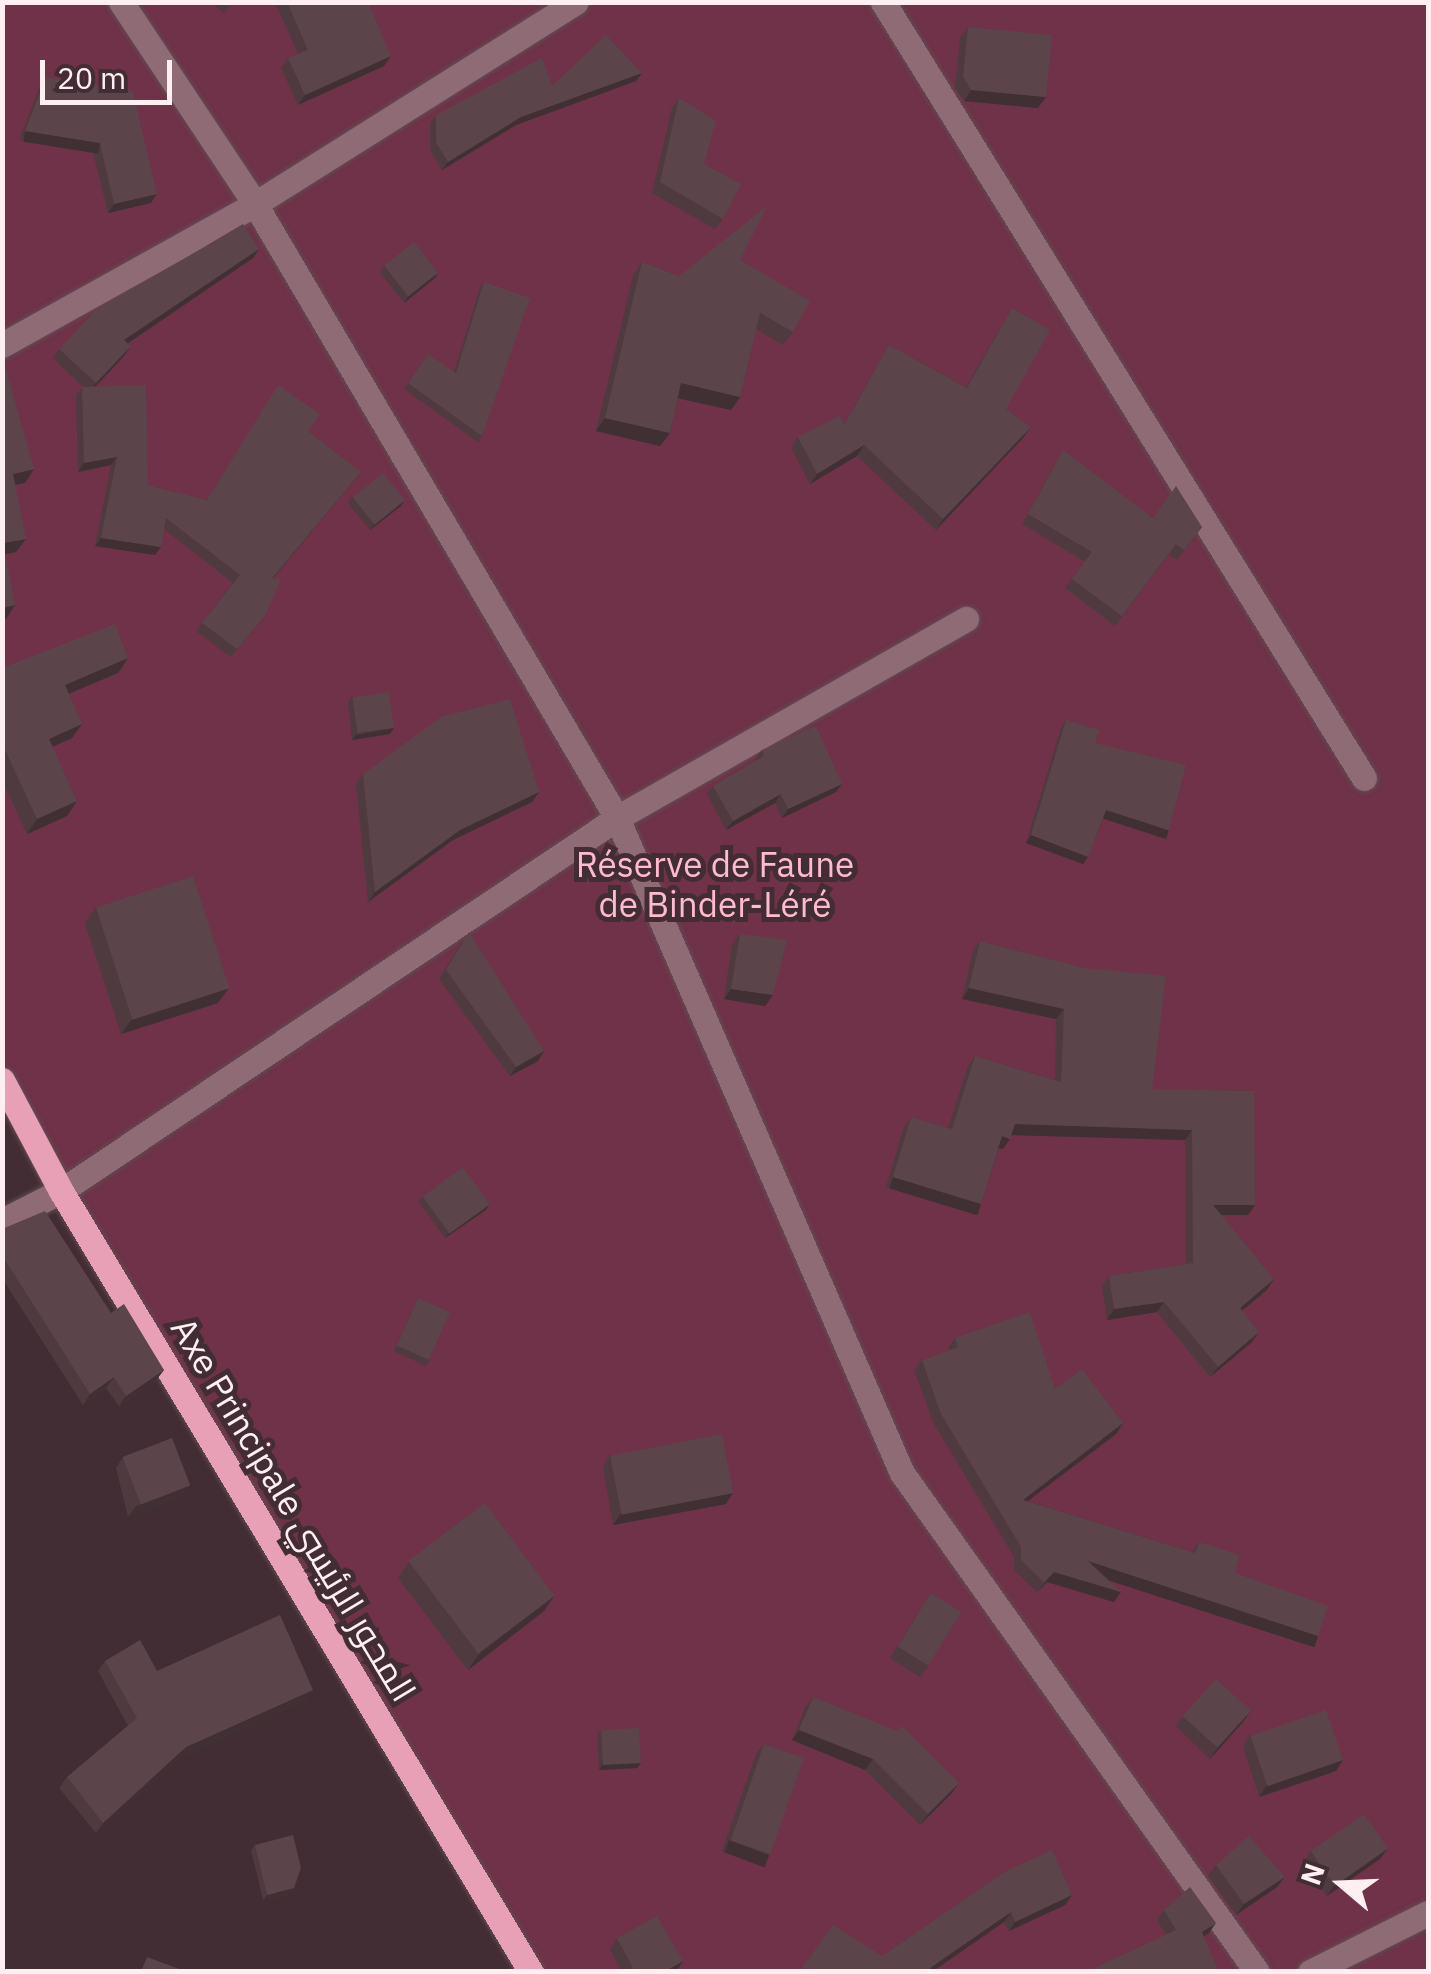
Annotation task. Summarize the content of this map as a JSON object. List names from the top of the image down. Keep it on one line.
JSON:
{"streets":{"main road":["Axe Principale المحور الرئيسي"]},"parks":["Réserve de Faune de Binder-Léré"],"scale_bar":"20 m","north":"left"}
